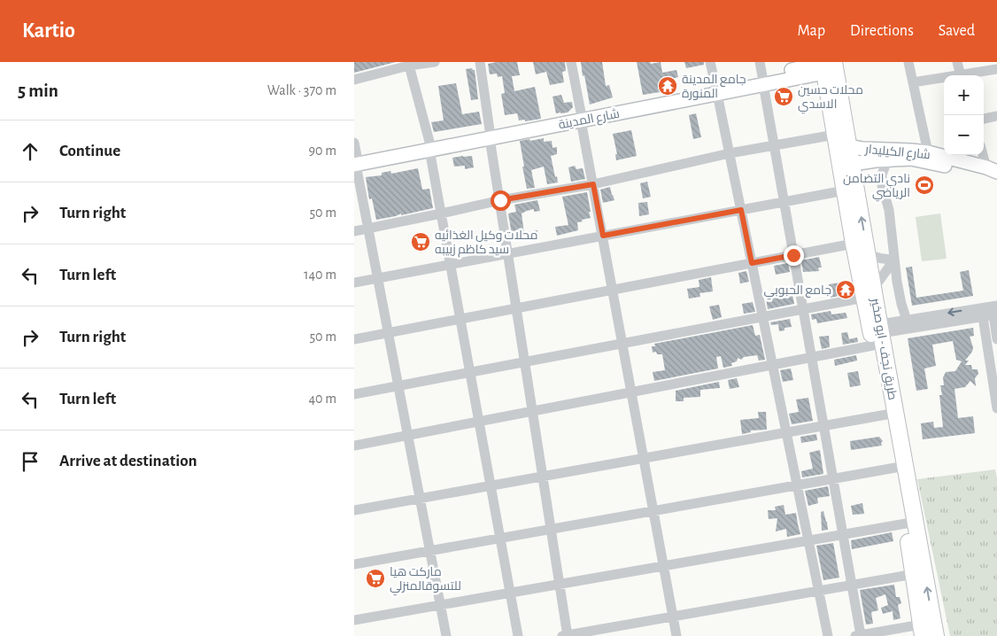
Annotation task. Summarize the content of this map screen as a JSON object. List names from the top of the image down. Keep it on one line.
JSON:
{"streets":{"highway":["طريق نجف - ابو صخير"],"main road":["شارع المدينة","شارع الكيليدار"]},"crossings":[["شارع المدينة","طريق نجف - ابو صخير"],["شارع الكيليدار","طريق نجف - ابو صخير"]],"places":{"temple":["جامع المدينة المنورة","جامع الحبوبي"],"supermarket":["محلات حسين الاسدي","محلات وكيل الغذائيه سيد كاظم زبيبه","ماركت هيا للتسوقالمنزلي"],"sports":["نادي التضامن الرياضي"]},"page":{"header":"Kartio","nav":["Map","Directions","Saved"],"heading":["5 min","Walk · 370 m"],"map_buttons":["+","−"],"list":[["Continue","90 m"],["Turn right","50 m"],["Turn left","140 m"],["Turn right","50 m"],["Turn left","40 m"],"Arrive at destination"]}}
